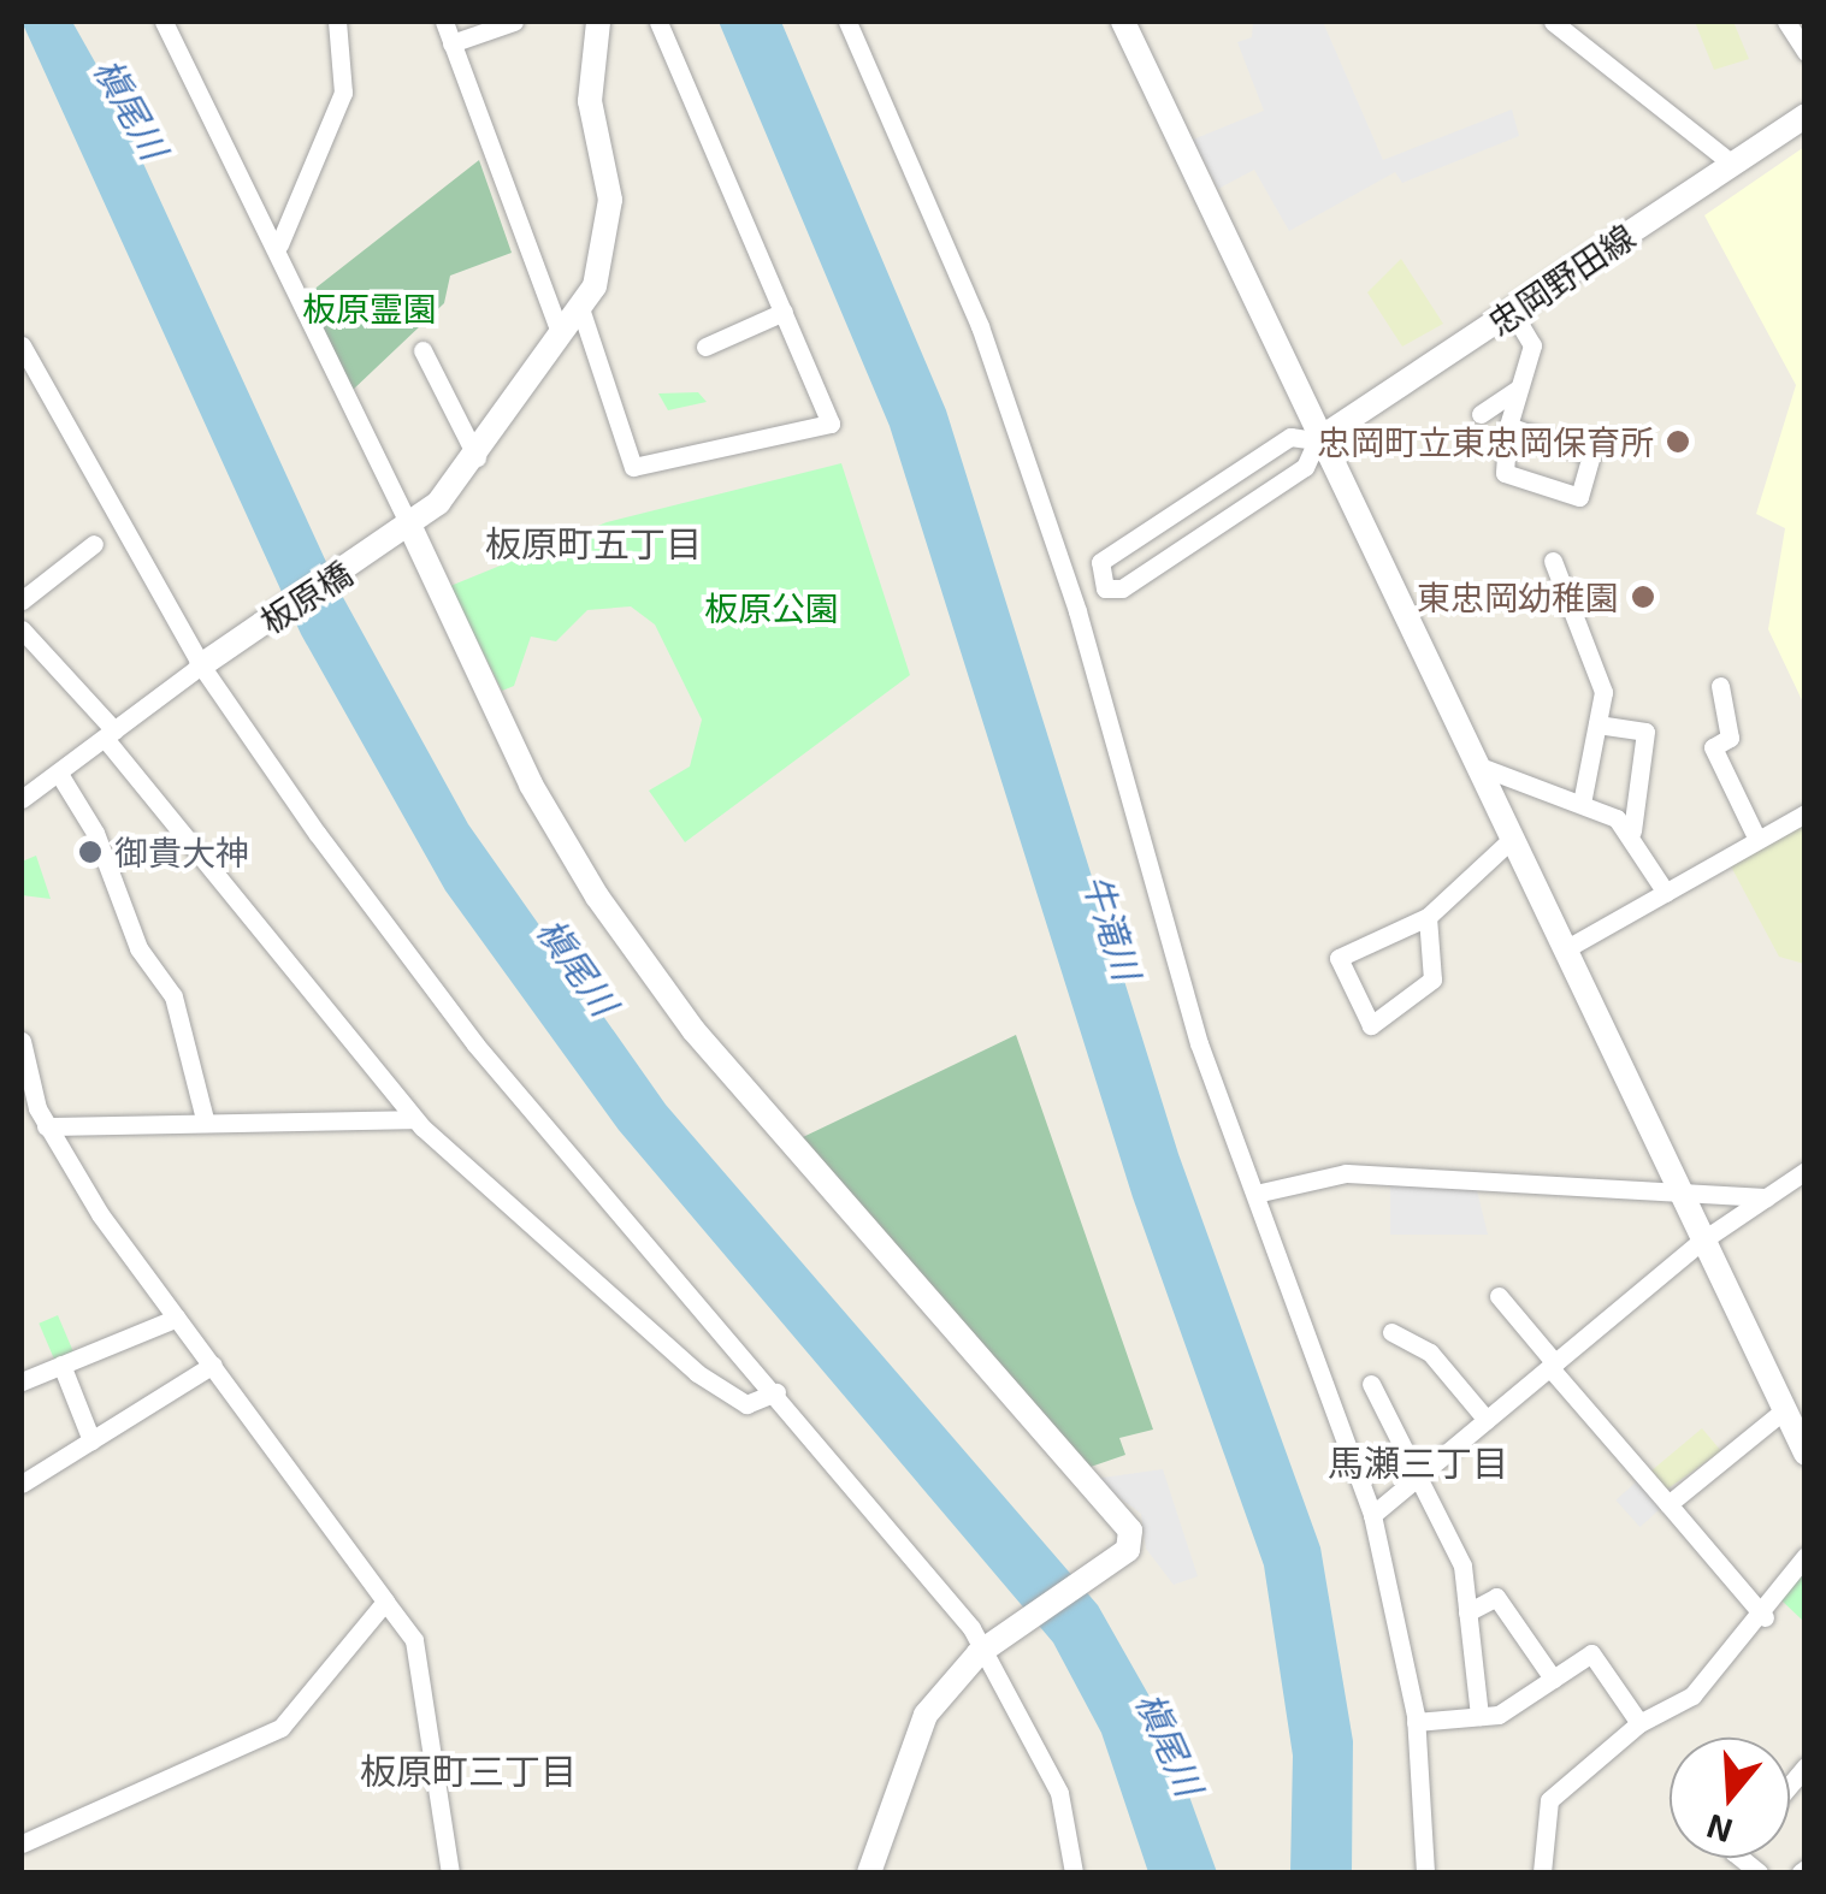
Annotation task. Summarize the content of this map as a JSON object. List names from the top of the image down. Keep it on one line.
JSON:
{"streets":{"street":["忠岡野田線","板原橋"]},"districts":["板原町五丁目","馬瀬三丁目","板原町三丁目"],"water":["槇尾川","牛滝川"],"parks":["板原霊園","板原公園"],"places":["忠岡町立東忠岡保育所","東忠岡幼稚園","御貴大神"],"north":"bottom"}
